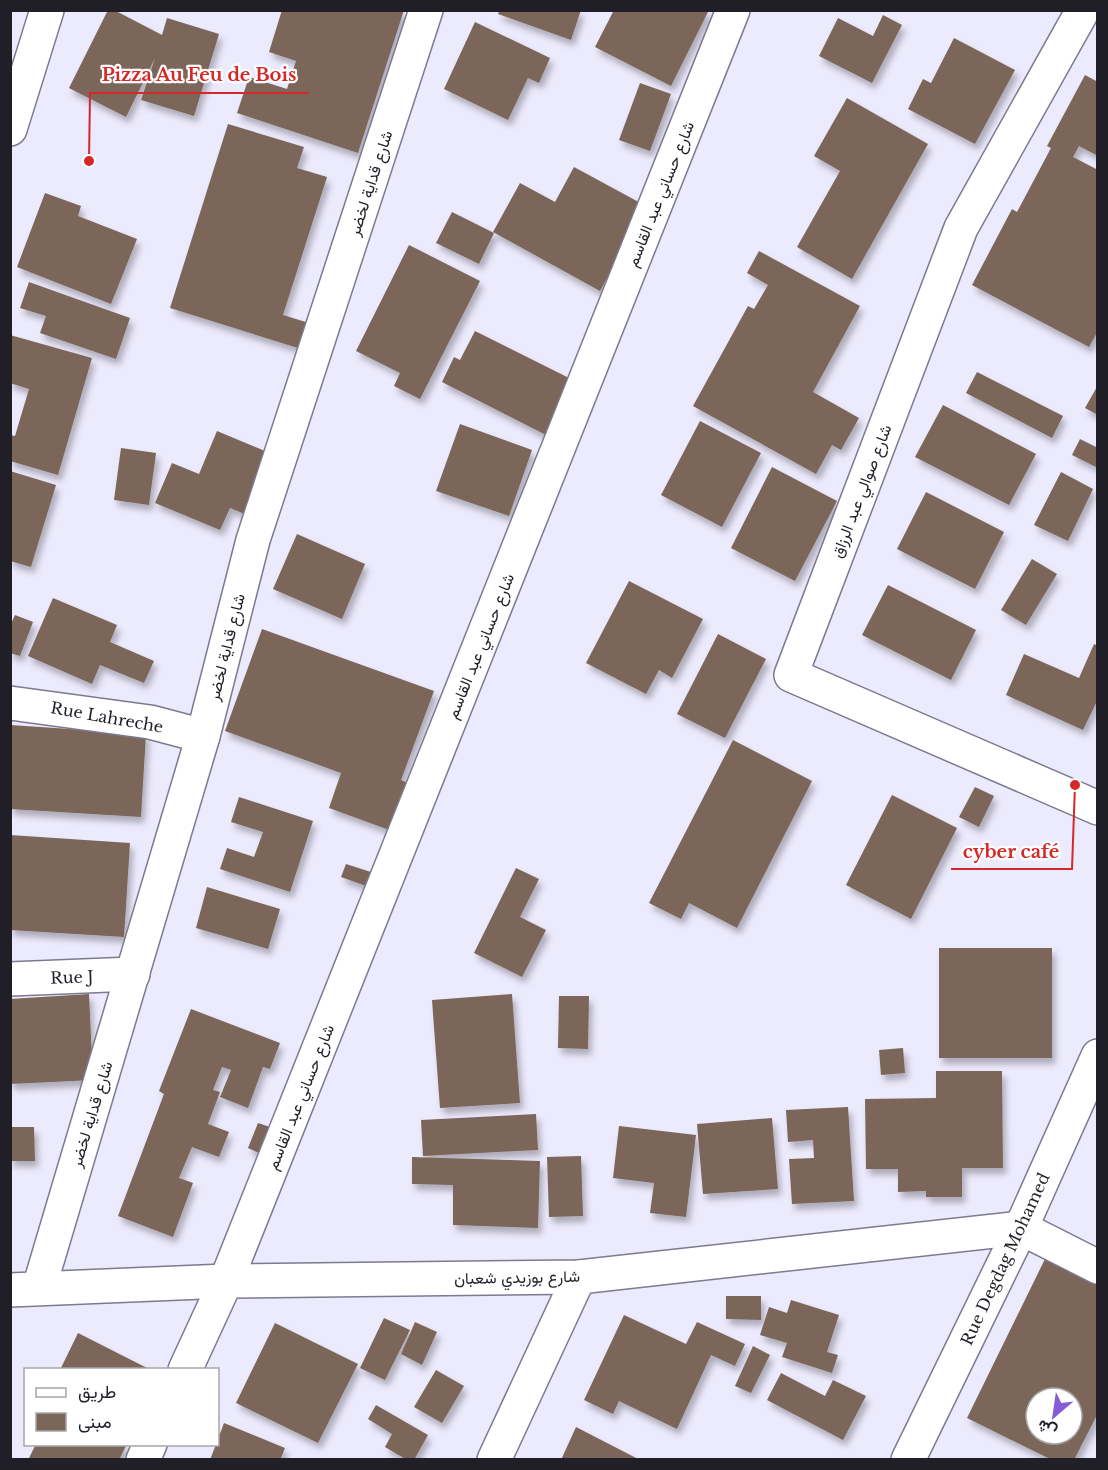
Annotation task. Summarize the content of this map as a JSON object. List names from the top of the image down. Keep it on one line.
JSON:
{"streets":{"street":["شارع قداية لخضر","شارع حساني عبد القاسم","شارع صوالي عبد الرزاق","Rue Lahreche","Rue J","Rue Degdag Mohamed","شارع بوزيدي شعبان"]},"crossings":[["شارع قداية لخضر","Rue Lahreche"],["شارع قداية لخضر","Rue J"],["شارع قداية لخضر","شارع بوزيدي شعبان"],["شارع حساني عبد القاسم","شارع بوزيدي شعبان"],["Rue Degdag Mohamed","شارع بوزيدي شعبان"]],"places":["Pizza Au Feu de Bois","cyber café"],"legend":["طريق","مبنى"],"north":"bottom left"}
